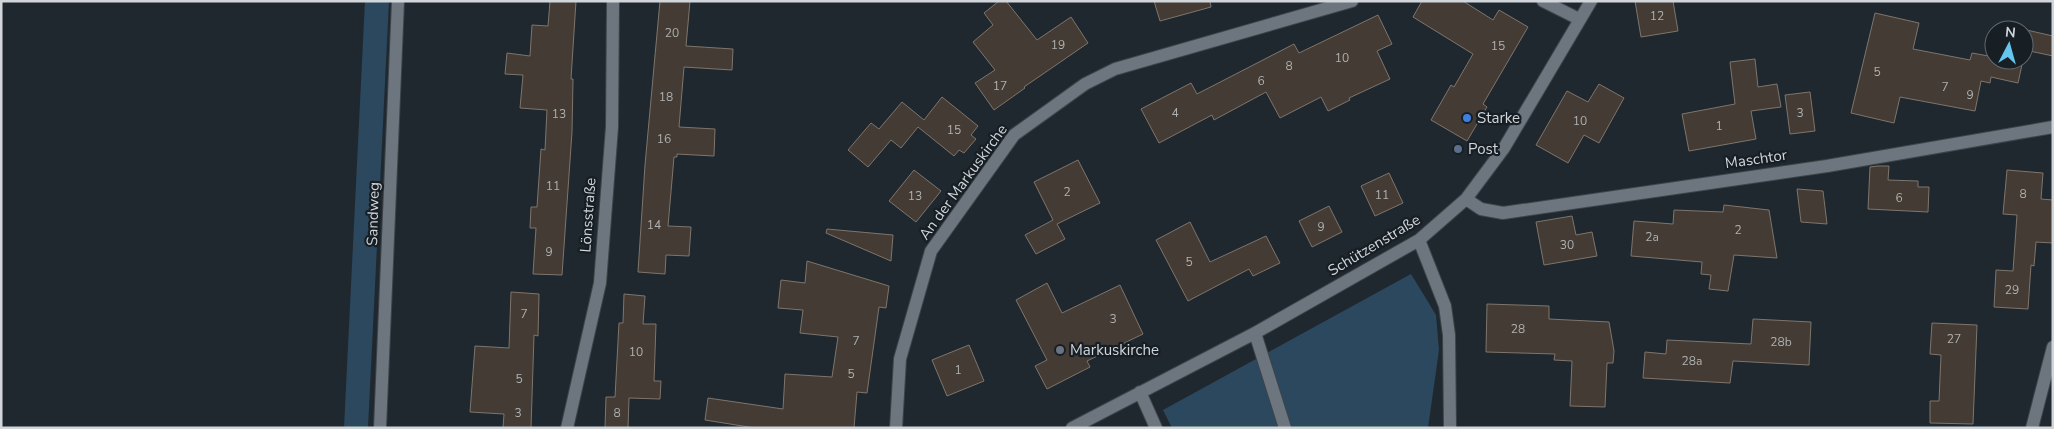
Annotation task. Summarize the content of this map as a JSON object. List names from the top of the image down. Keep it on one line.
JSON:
{"streets":{"street":["Maschtor","An der Markuskirche","Sandweg","Lönsstraße","Schützenstraße"]},"crossings":[["Maschtor","Schützenstraße"]],"places":["Starke","Post","Markuskirche"],"house_numbers":["12","20","19","15","10","8","5","6","17","7","9","18","4","3","13","10","1","15","16","11","2","8","11","13","6","14","9","2","2a","30","9","5","29","7","3","28","27","7","28b","10","28a","1","5","5","3","8"],"north":"top"}
